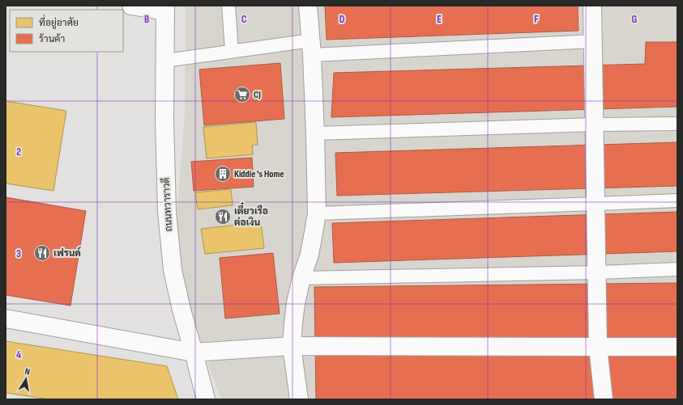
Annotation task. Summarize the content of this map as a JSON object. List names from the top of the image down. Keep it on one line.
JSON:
{"streets":{"street":["ถนนทวาราวดี"]},"places":{"supermarket":["CJ"],"building":["Kiddie 's Home"],"restaurant":["เตี๋ยวเรือ ต่อเงิน","เฟรนด์"]},"legend":["ที่อยู่อาศัย","ร้านค้า"],"north":"top","grid":{"columns":["B","C","D","E","F","G"],"rows":["2","3","4"]}}
